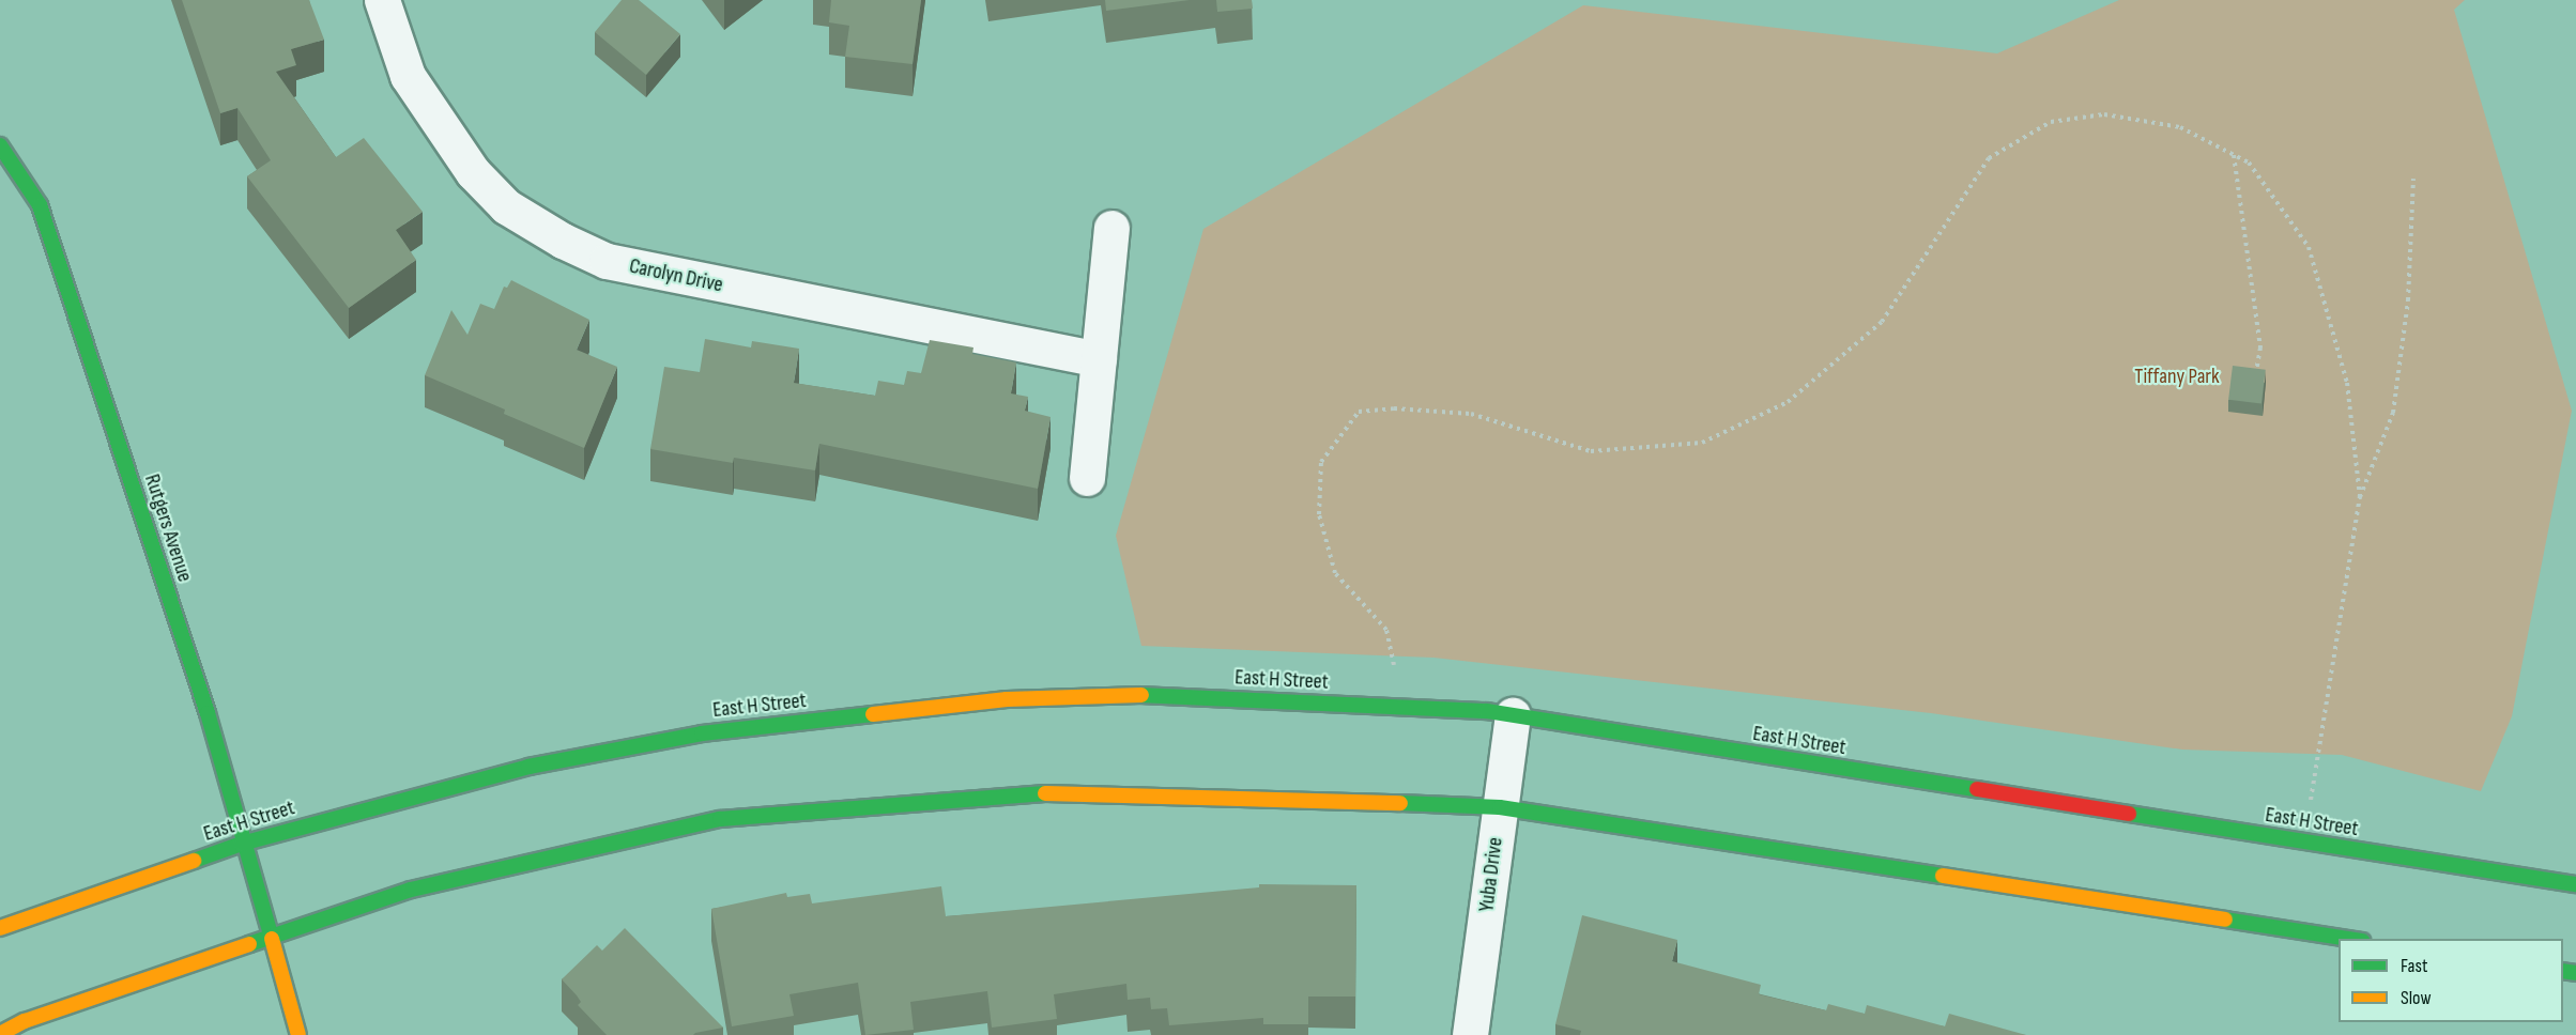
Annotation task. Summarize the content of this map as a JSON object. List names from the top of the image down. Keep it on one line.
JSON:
{"streets":{"main road":["Rutgers Avenue","East H Street"],"street":["Carolyn Drive","Yuba Drive"]},"crossings":[["Rutgers Avenue","East H Street"],["East H Street","Yuba Drive"]],"parks":["Tiffany Park"],"legend":["Fast","Slow"]}
